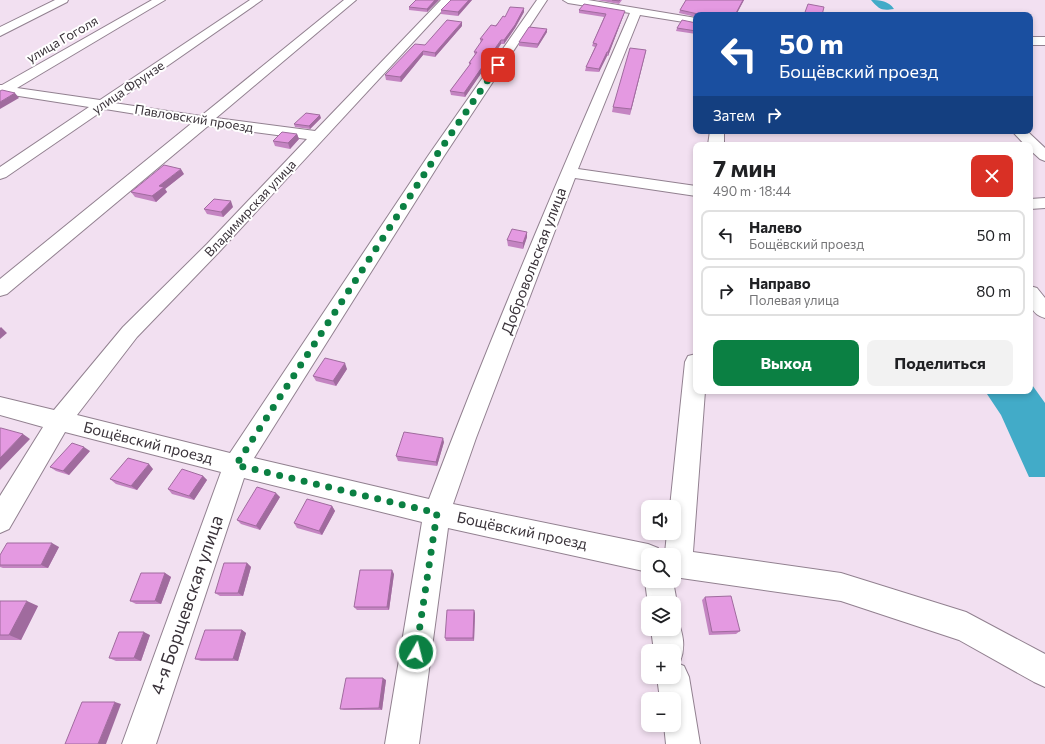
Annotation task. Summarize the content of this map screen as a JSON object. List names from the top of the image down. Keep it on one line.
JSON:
{"streets":{"street":["улица Гоголя","улица Фрунзе","Павловский проезд","Владимирская улица","Добровольская улица","Бощёвский проезд","4-я Борщевская улица"]},"crossings":[["улица Гоголя","Павловский проезд"],["улица Фрунзе","Павловский проезд"],["Павловский проезд","Владимирская улица"],["Владимирская улица","Бощёвский проезд"],["Добровольская улица","Бощёвский проезд"],["Бощёвский проезд","4-я Борщевская улица"]],"page":{"turn":["50 m","Бощёвский проезд"],"then":"Затем","heading":["7 мин","490 m · 18:44"],"list":[{"name":"Налево","note":"Бощёвский проезд","value":"50 m"},{"name":"Направо","note":"Полевая улица","value":"80 m"}],"buttons":["Выход","Поделиться"],"map_buttons":["+","−"]}}
